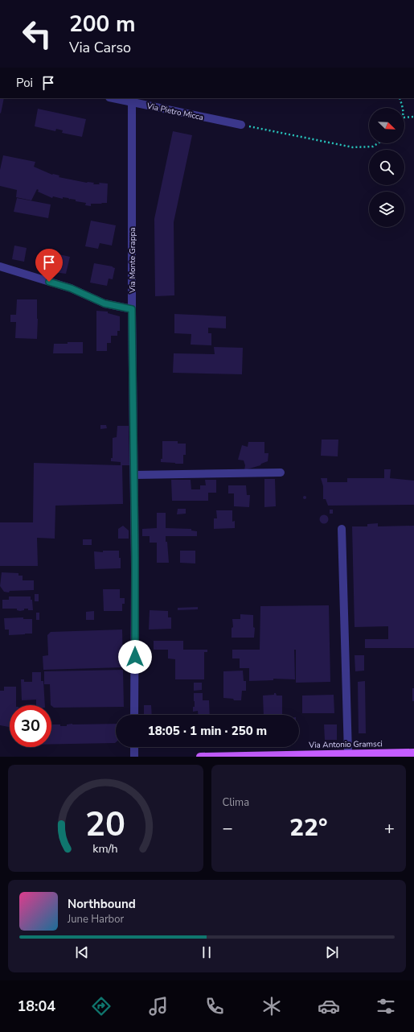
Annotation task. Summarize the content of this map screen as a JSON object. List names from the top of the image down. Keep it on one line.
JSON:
{"streets":{"main road":["Via Antonio Gramsci"],"street":["Via Pietro Micca","Via Monte Grappa"]},"crossings":[["Via Pietro Micca","Via Monte Grappa"]],"north":"bottom right","page":{"turn":["200 m","Via Carso"],"then":"Poi","limit":"30","trip":"18:05 · 1 min · 250 m","tile":"Clima","heat":["−","22°","+"],"song":["Northbound","June Harbor"],"tabs":"18:04","gauge":["20","km/h"]}}
